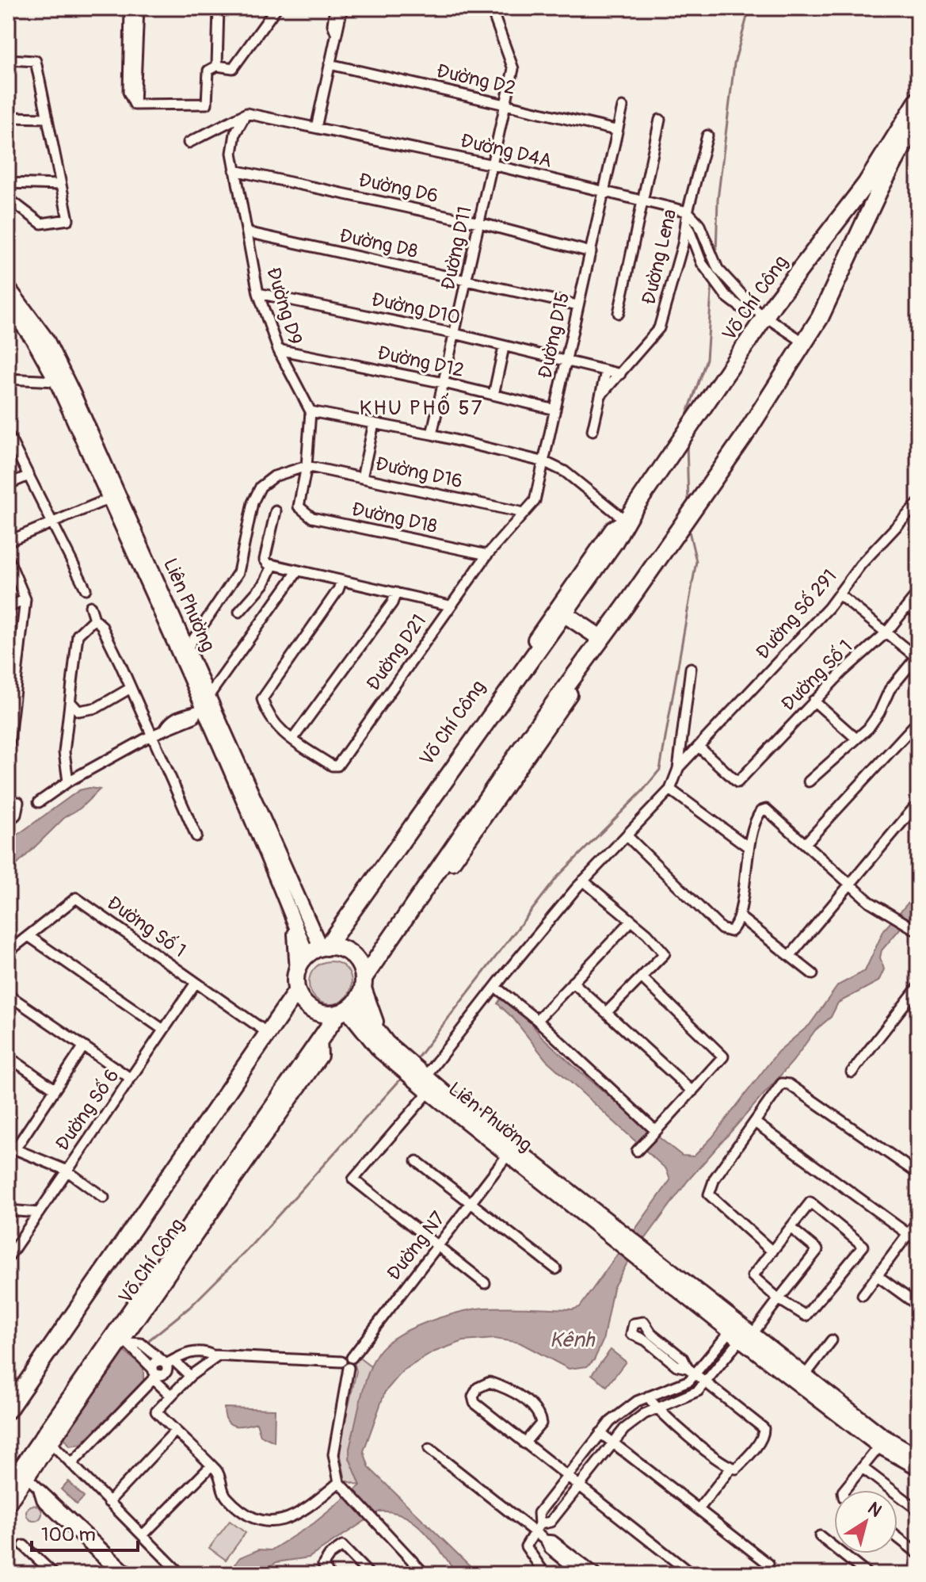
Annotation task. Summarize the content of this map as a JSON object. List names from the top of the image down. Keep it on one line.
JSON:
{"streets":{"highway":["Võ Chí Công"],"street":["Đường D2","Đường D4A","Đường D6","Đường D8","Đường D11","Đường Lena","Đường D9","Đường D10","Đường D15","Đường D12","Đường D16","Đường D18","Liên Phường","Đường Số 291","Đường D21","Đường Số 1","Đường Số 6","Đường N7"]},"crossings":[["Đường D2","Đường D11"],["Đường D2","Đường D15"],["Đường D4A","Đường D11"],["Đường D4A","Đường Lena"],["Đường D4A","Đường D9"],["Đường D4A","Đường D15"],["Đường D6","Đường D11"],["Đường D6","Đường D9"],["Đường D6","Đường D15"],["Đường D8","Đường D11"],["Đường D8","Đường D9"],["Đường D8","Đường D15"],["Đường D11","Đường D10"],["Đường D11","Đường D12"],["Đường Lena","Đường D10"],["Võ Chí Công","Liên Phường"],["Võ Chí Công","Đường Số 1"],["Đường D9","Đường D10"],["Đường D9","Đường D12"],["Đường D10","Đường D15"],["Đường D15","Đường D12"],["Đường D15","Đường D16"],["Đường D15","Đường D18"],["Đường D15","Đường D21"],["Đường D16","Đường D18"],["Đường D18","Đường D21"],["Liên Phường","Đường N7"],["Đường Số 291","Đường Số 1"],["Đường Số 1","Đường Số 6"]],"districts":["KHU PHỐ 57"],"water":["Kênh"],"scale_bar":"100 m","north":"top right"}
